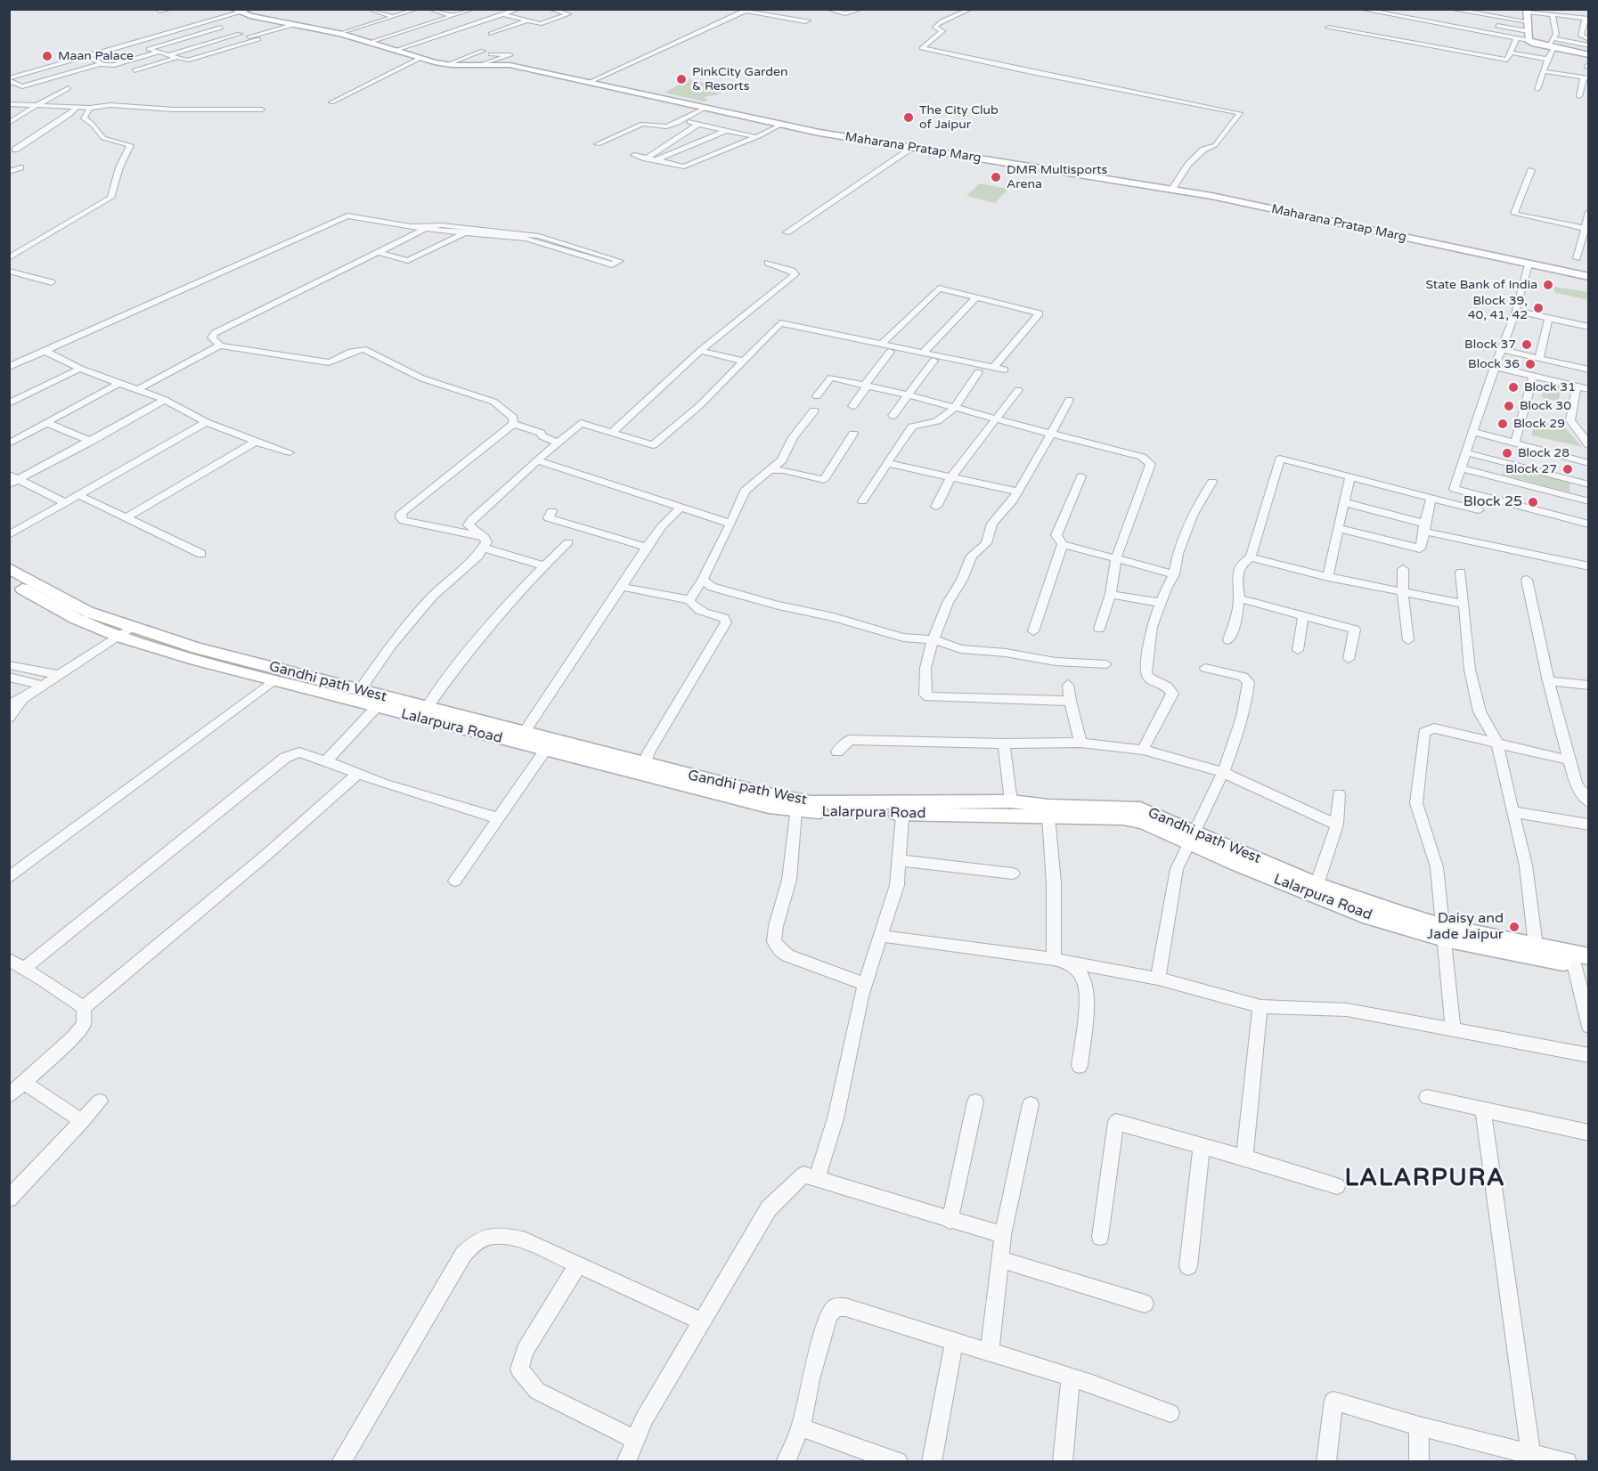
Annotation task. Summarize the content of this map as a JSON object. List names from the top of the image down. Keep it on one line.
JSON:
{"streets":{"street":["Maharana Pratap Marg","Gandhi path West","Lalarpura Road"]},"crossings":[["Gandhi path West","Lalarpura Road"]],"districts":["LALARPURA"],"places":["Maan Palace","PinkCity Garden & Resorts","The City Club of Jaipur","DMR Multisports Arena","State Bank of India","Block 39, 40, 41, 42","Block 37","Block 36","Block 31","Block 30","Block 29","Block 28","Block 27","Block 25","Daisy and Jade Jaipur"]}
